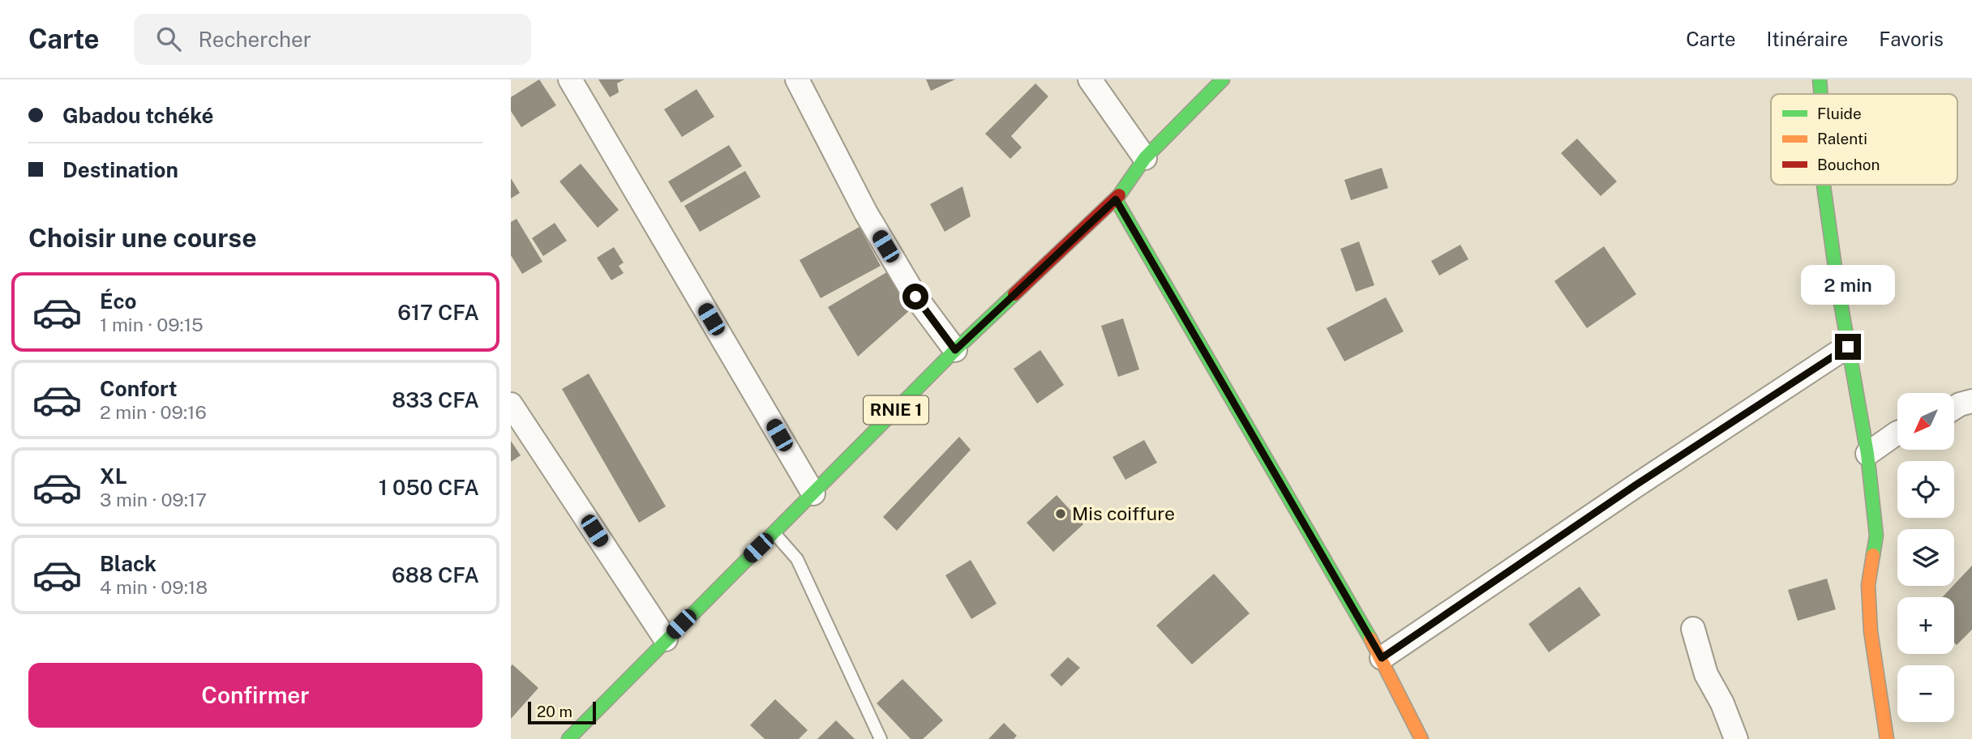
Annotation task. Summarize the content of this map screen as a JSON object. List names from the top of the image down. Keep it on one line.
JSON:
{"streets":{"main road":["RNIE 1"]},"places":["Mis coiffure"],"legend":["Fluide","Ralenti","Bouchon"],"scale_bar":"20 m","north":"bottom left","page":{"header":"Carte","search":"Rechercher","nav":["Carte","Itinéraire","Favoris"],"banner":["Gbadou tchéké","Destination"],"heading":"Choisir une course","bubble":"2 min","list":[{"name":"Éco","note":"1 min · 09:15","value":"617 CFA"},{"name":"Confort","note":"2 min · 09:16","value":"833 CFA"},{"name":"XL","note":"3 min · 09:17","value":"1 050 CFA"},{"name":"Black","note":"4 min · 09:18","value":"688 CFA"}],"map_buttons":["+","−"],"buttons":"Confirmer","scale":"20 m"}}
